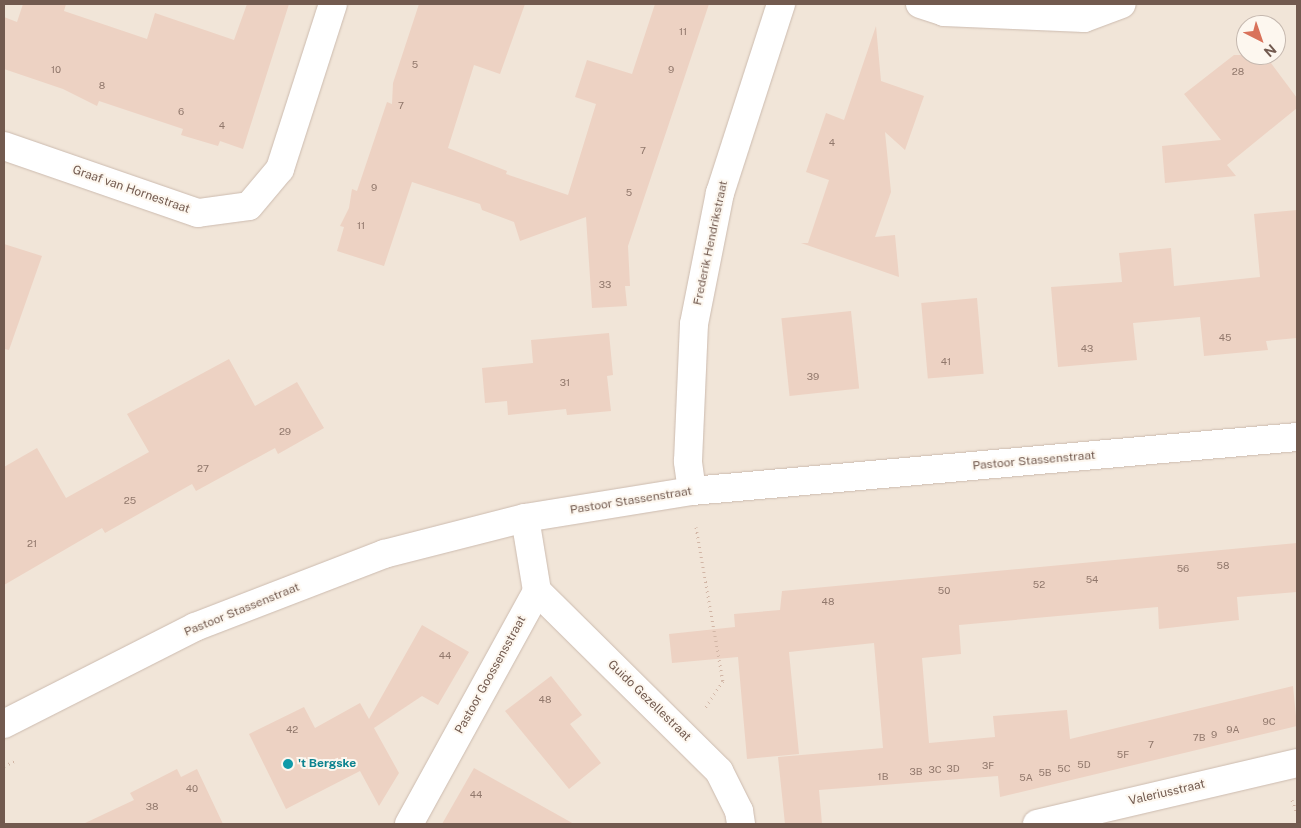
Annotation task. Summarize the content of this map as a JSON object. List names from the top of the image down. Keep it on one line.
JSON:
{"streets":{"street":["Graaf van Hornestraat","Frederik Hendrikstraat","Pastoor Stassenstraat","Pastoor Goossensstraat","Guido Gezellestraat","Valeriusstraat"]},"crossings":[["Frederik Hendrikstraat","Pastoor Stassenstraat"],["Pastoor Goossensstraat","Guido Gezellestraat"]],"places":["'t Bergske"],"house_numbers":["11","5","10","9","28","8","7","6","4","4","7","9","5","11","33","45","43","41","39","31","29","27","25","21","58","56","54","52","50","48","44","48","9C","42","9A","9","7B","7","5F","5D","3F","3D","5C","3C","3B","5B","1B","5A","40","44","38"],"north":"bottom right"}
